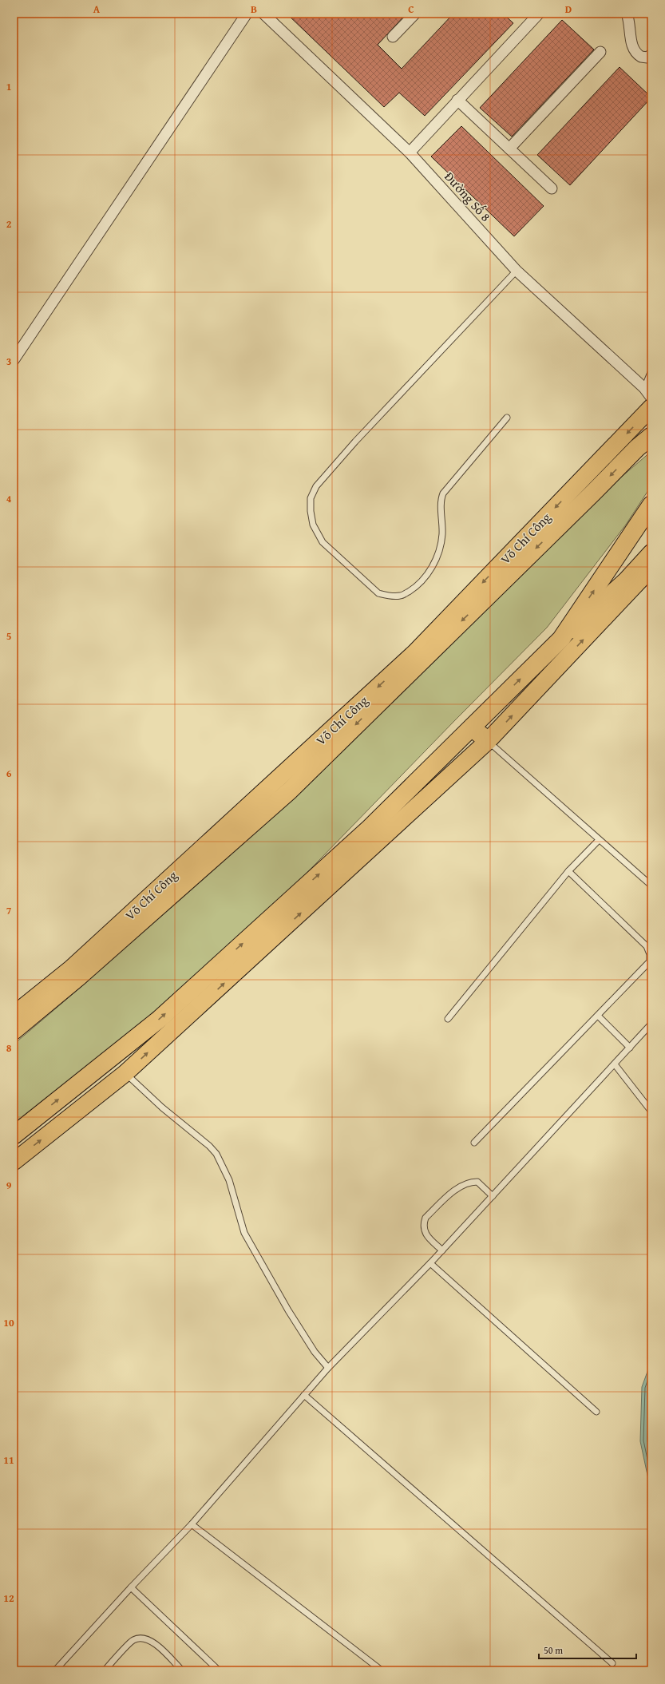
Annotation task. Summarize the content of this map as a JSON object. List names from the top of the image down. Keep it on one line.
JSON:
{"streets":{"highway":["Võ Chí Công"],"street":["Đường Số 8"]},"scale_bar":"50 m","grid":{"columns":["A","B","C","D"],"rows":["1","2","3","4","5","6","7","8","9","10","11","12"]}}
